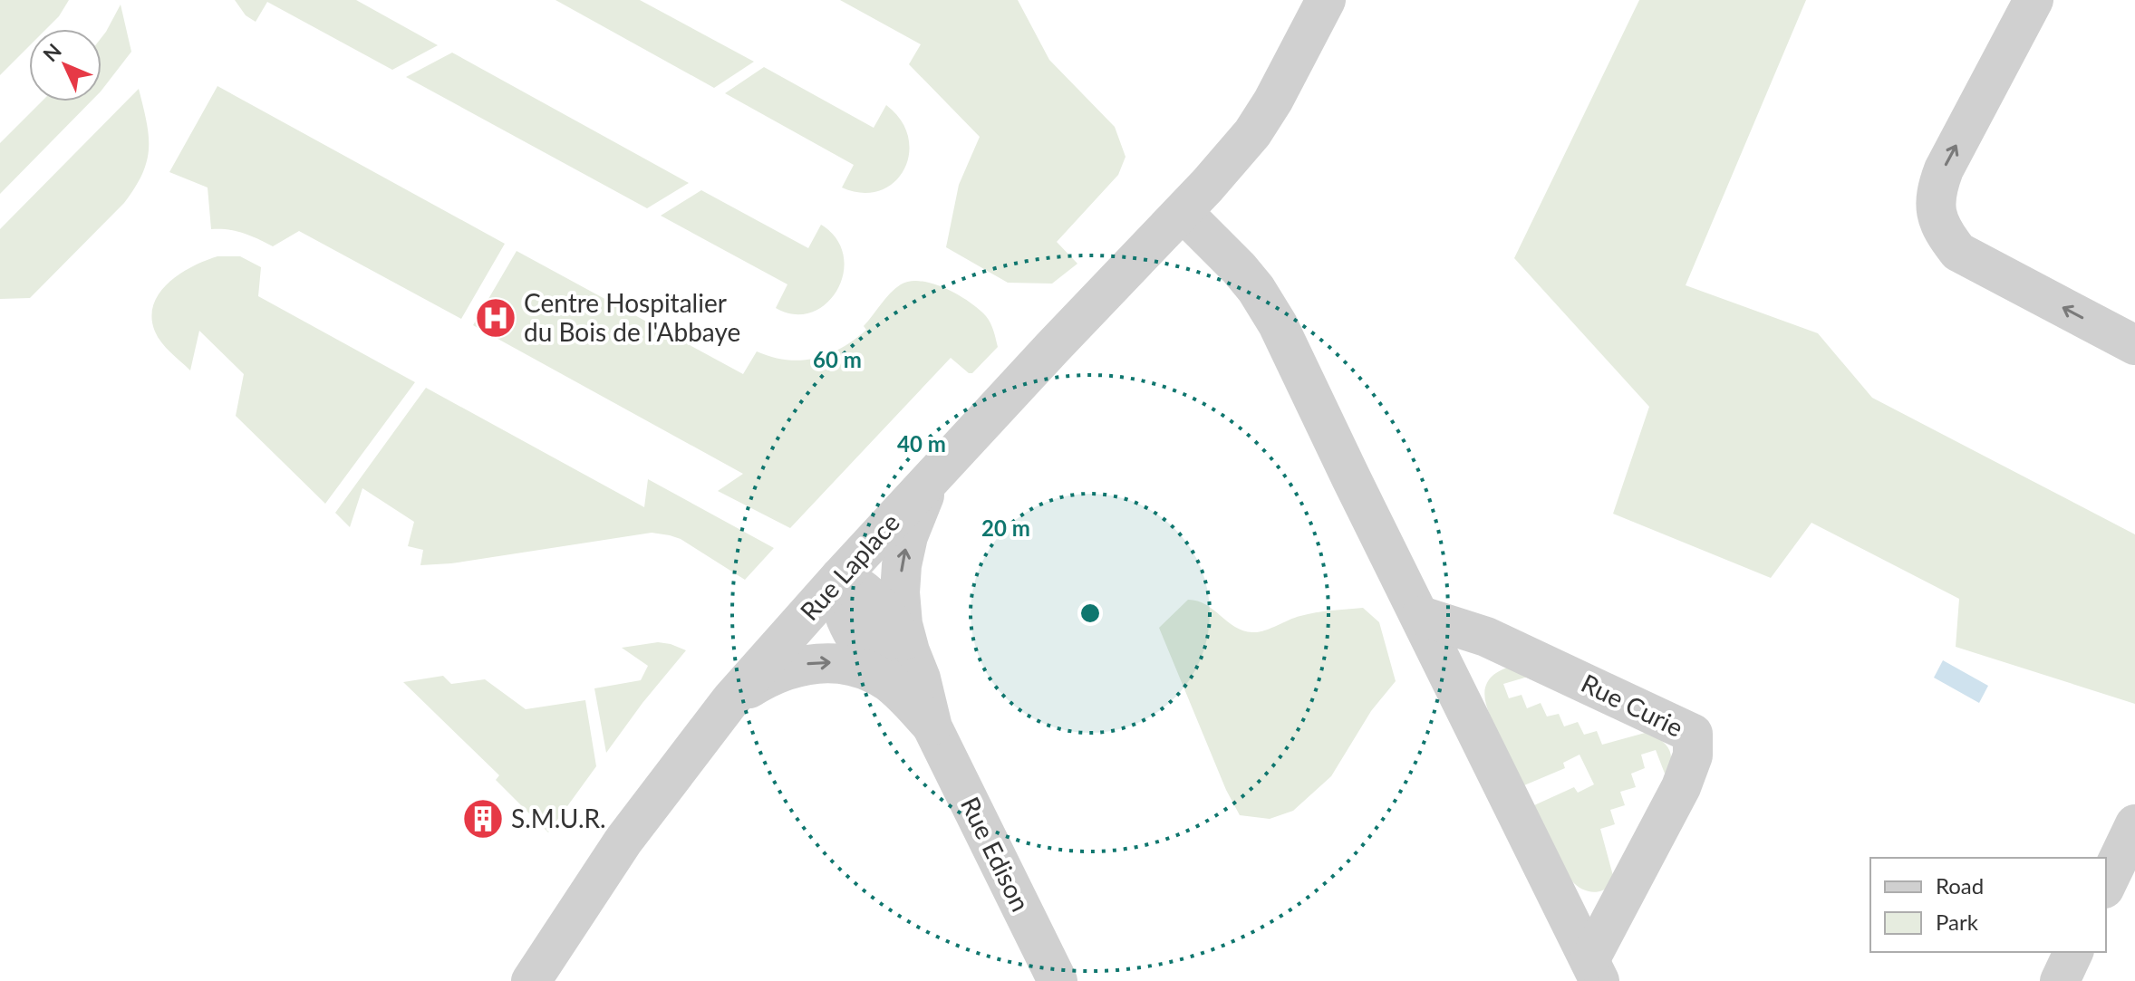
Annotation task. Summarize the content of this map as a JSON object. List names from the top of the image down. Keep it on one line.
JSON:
{"streets":{"street":["Rue Laplace","Rue Curie","Rue Edison"]},"crossings":[["Rue Laplace","Rue Curie"],["Rue Laplace","Rue Edison"]],"places":{"hospital":["Centre Hospitalier du Bois de l'Abbaye"],"building":["S.M.U.R."]},"legend":["Road","Park"],"north":"top left","rings":["60 m","40 m","20 m"]}
